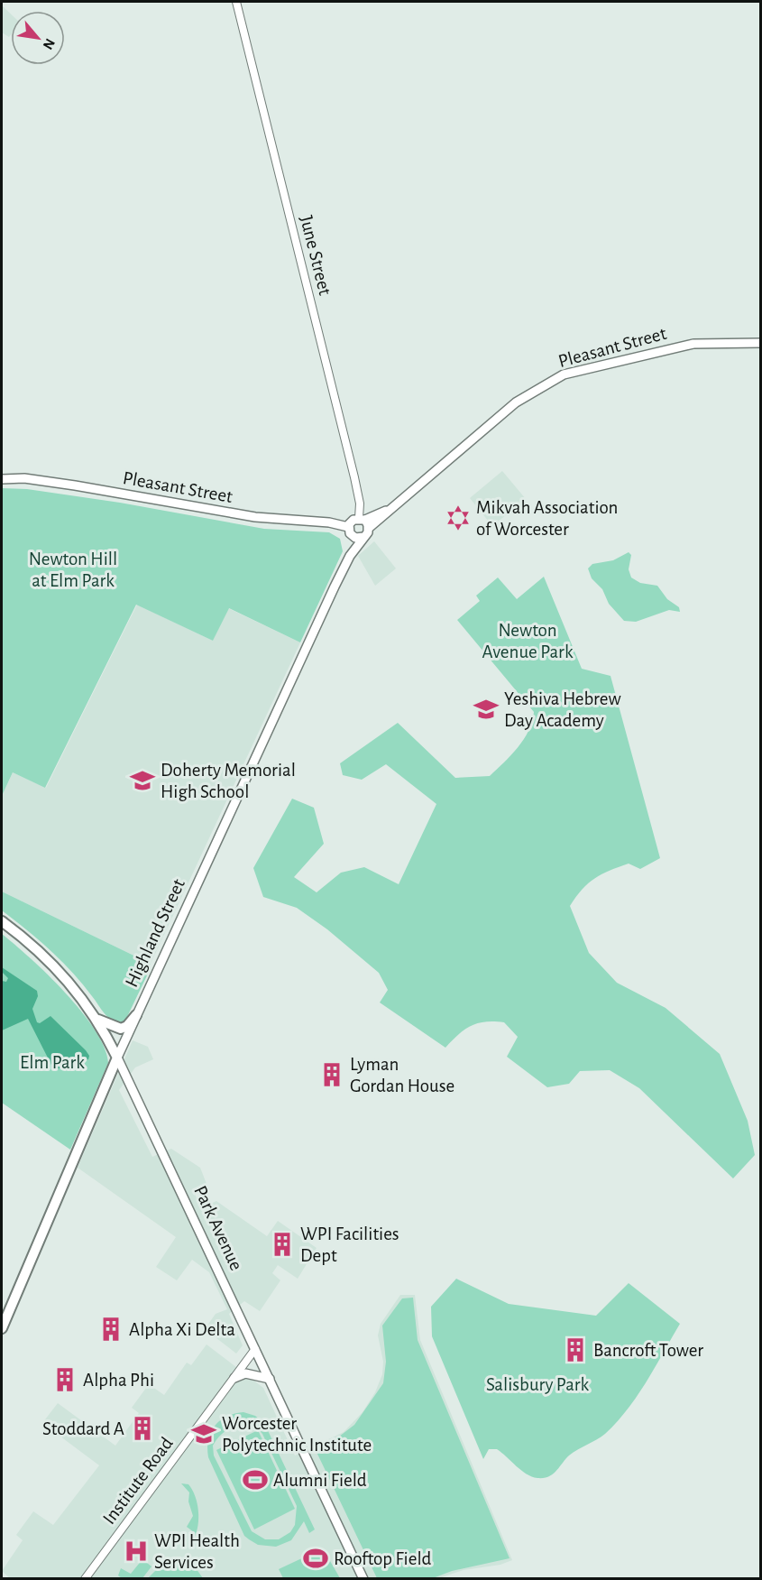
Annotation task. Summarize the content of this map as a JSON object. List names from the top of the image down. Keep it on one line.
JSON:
{"streets":{"highway":["Highland Street","Park Avenue"],"main road":["Pleasant Street"],"street":["June Street","Institute Road"]},"crossings":[["June Street","Pleasant Street"],["June Street","Highland Street"],["Pleasant Street","Highland Street"],["Highland Street","Park Avenue"],["Park Avenue","Institute Road"]],"parks":["Newton Hill at Elm Park","Newton Avenue Park","Elm Park","Salisbury Park"],"places":{"synagogue":["Mikvah Association of Worcester"],"school or university":["Yeshiva Hebrew Day Academy","Doherty Memorial High School","Worcester Polytechnic Institute"],"building":["Lyman Gordan House","WPI Facilities Dept","Alpha Xi Delta","Bancroft Tower","Alpha Phi","Stoddard A"],"sports":["Alumni Field","Rooftop Field"],"hospital":["WPI Health Services"]},"north":"bottom right"}
